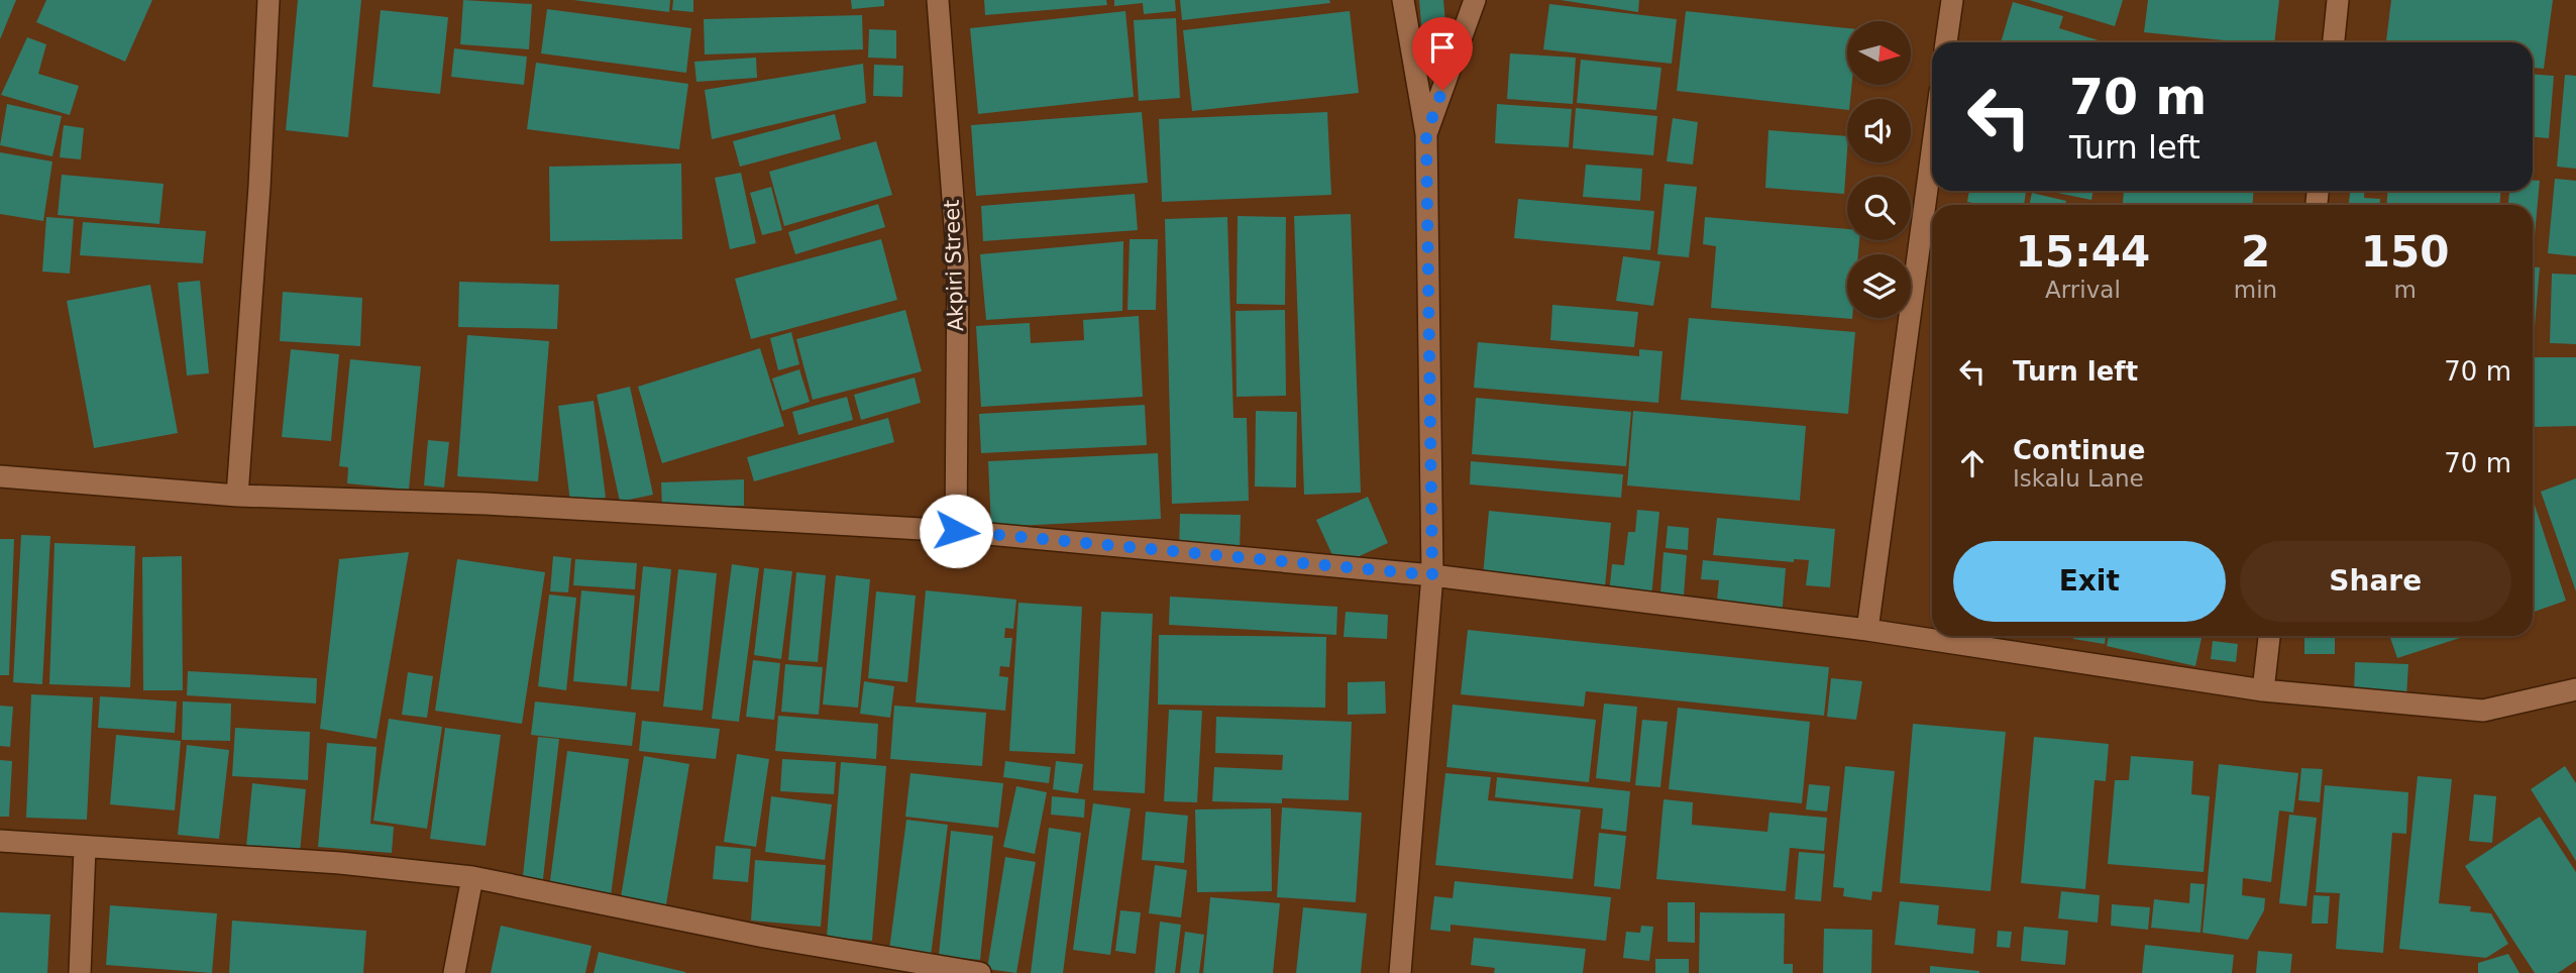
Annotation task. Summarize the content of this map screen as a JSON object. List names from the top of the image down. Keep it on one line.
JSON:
{"streets":{"street":["Akpiri Street"]},"north":"right","page":{"turn":["70 m","Turn left"],"eta":["15:44","Arrival","2","min","150","m"],"list":[{"name":"Turn left","value":"70 m"},{"name":"Continue","note":"Iskalu Lane","value":"70 m"}],"buttons":["Exit","Share"]}}
